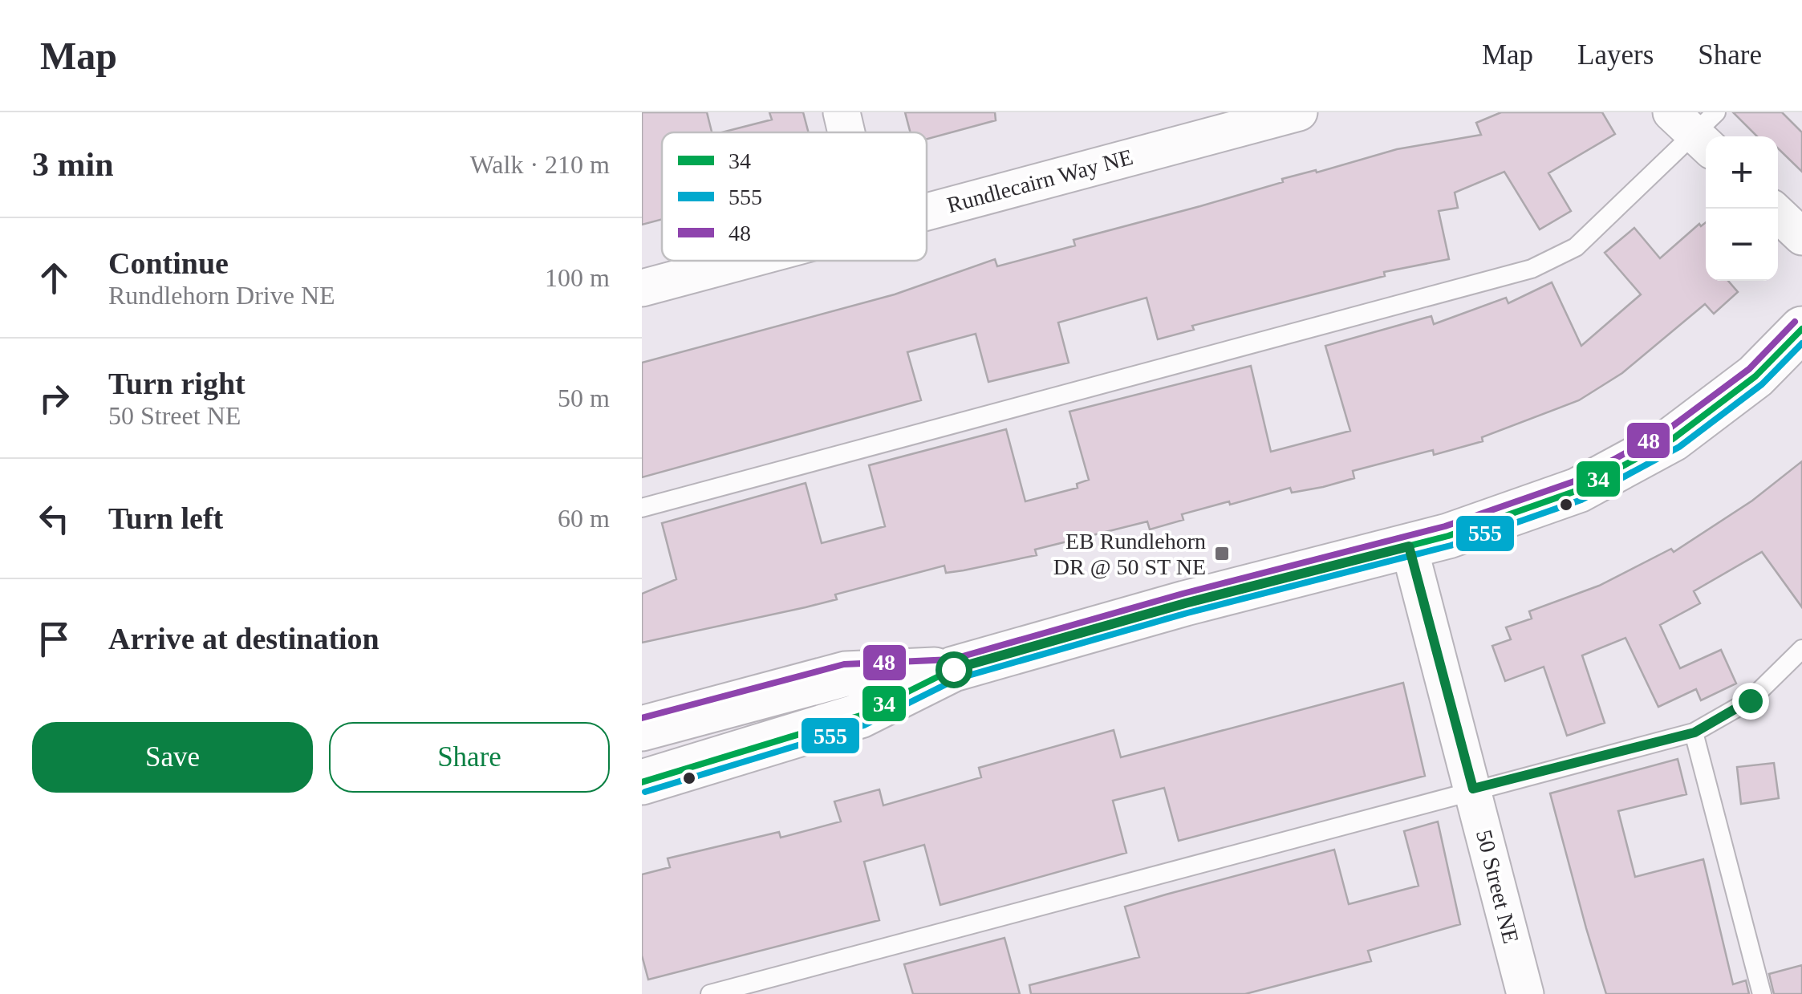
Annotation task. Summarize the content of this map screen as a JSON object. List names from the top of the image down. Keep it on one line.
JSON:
{"streets":{"street":["Rundlecairn Way NE","50 Street NE"]},"places":{"transit":["EB Rundlehorn DR @ 50 ST NE"]},"lines":["transit line 48","transit line 34","transit line 555"],"legend":["34","555","48"],"page":{"header":"Map","nav":["Map","Layers","Share"],"heading":["3 min","Walk · 210 m"],"map_buttons":["+","−"],"list":[["Continue","Rundlehorn Drive NE","100 m"],["Turn right","50 Street NE","50 m"],["Turn left","60 m"],"Arrive at destination"],"buttons":["Save","Share"]}}
